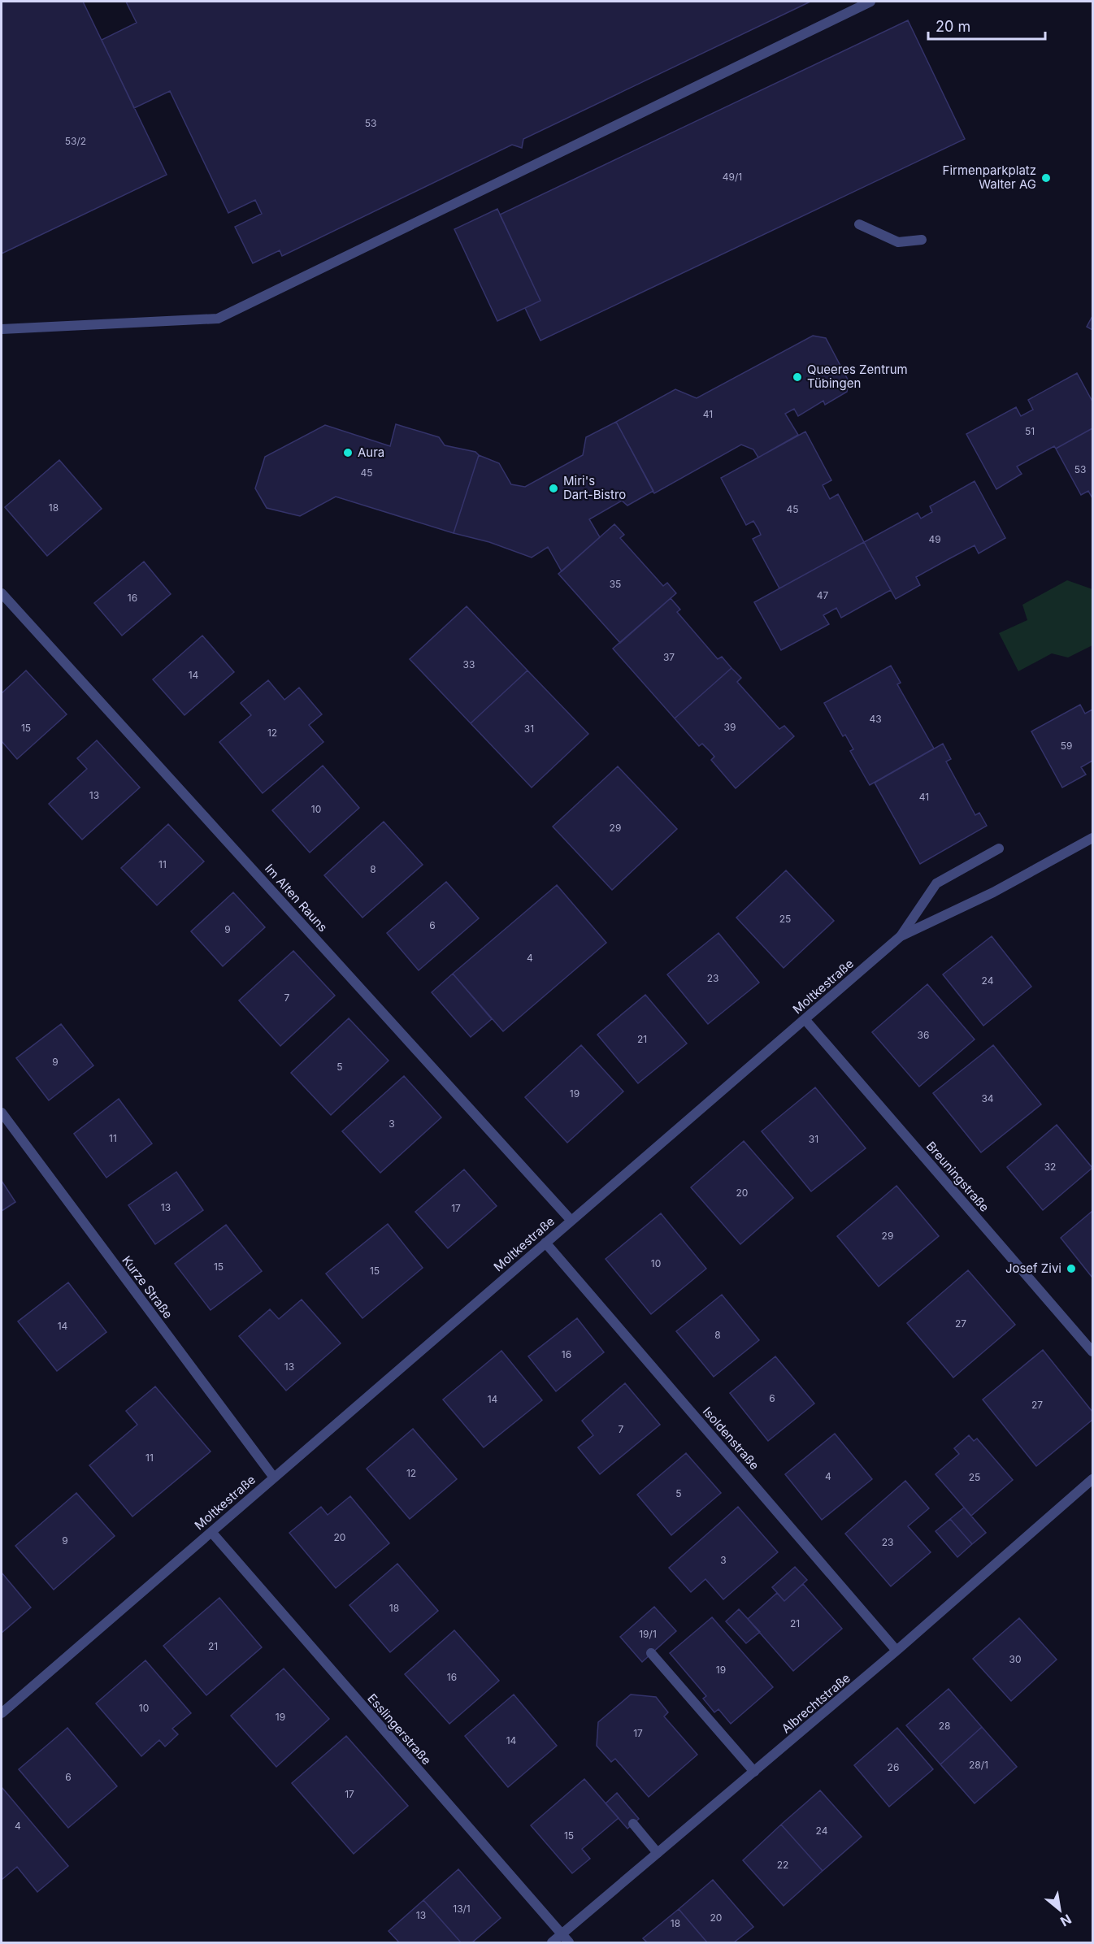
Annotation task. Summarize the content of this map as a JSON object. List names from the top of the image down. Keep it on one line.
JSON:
{"streets":{"street":["Im Alten Rauns","Moltkestraße","Breuningstraße","Kurze Straße","Isoldenstraße","Albrechtstraße","Esslingerstraße"]},"crossings":[["Im Alten Rauns","Moltkestraße"],["Moltkestraße","Breuningstraße"],["Moltkestraße","Kurze Straße"],["Moltkestraße","Isoldenstraße"],["Moltkestraße","Esslingerstraße"],["Isoldenstraße","Albrechtstraße"],["Albrechtstraße","Esslingerstraße"]],"places":["Firmenparkplatz Walter AG","Queeres Zentrum Tübingen","Aura","Miri's Dart-Bistro","Josef Zivi"],"house_numbers":["53","53/2","49/1","41","51","53","45","18","45","49","35","47","16","37","33","14","43","39","15","31","12","59","13","41","10","29","11","8","25","6","9","4","23","24","7","36","21","9","5","19","34","3","11","31","32","20","13","17","29","10","15","15","27","14","8","16","13","6","14","27","7","11","12","4","25","5","20","9","23","3","18","21","19/1","21","30","19","16","10","19","28","17","14","28/1","26","6","17","4","24","15","22","13/1","13","20","18"],"scale_bar":"20 m","north":"bottom right"}
